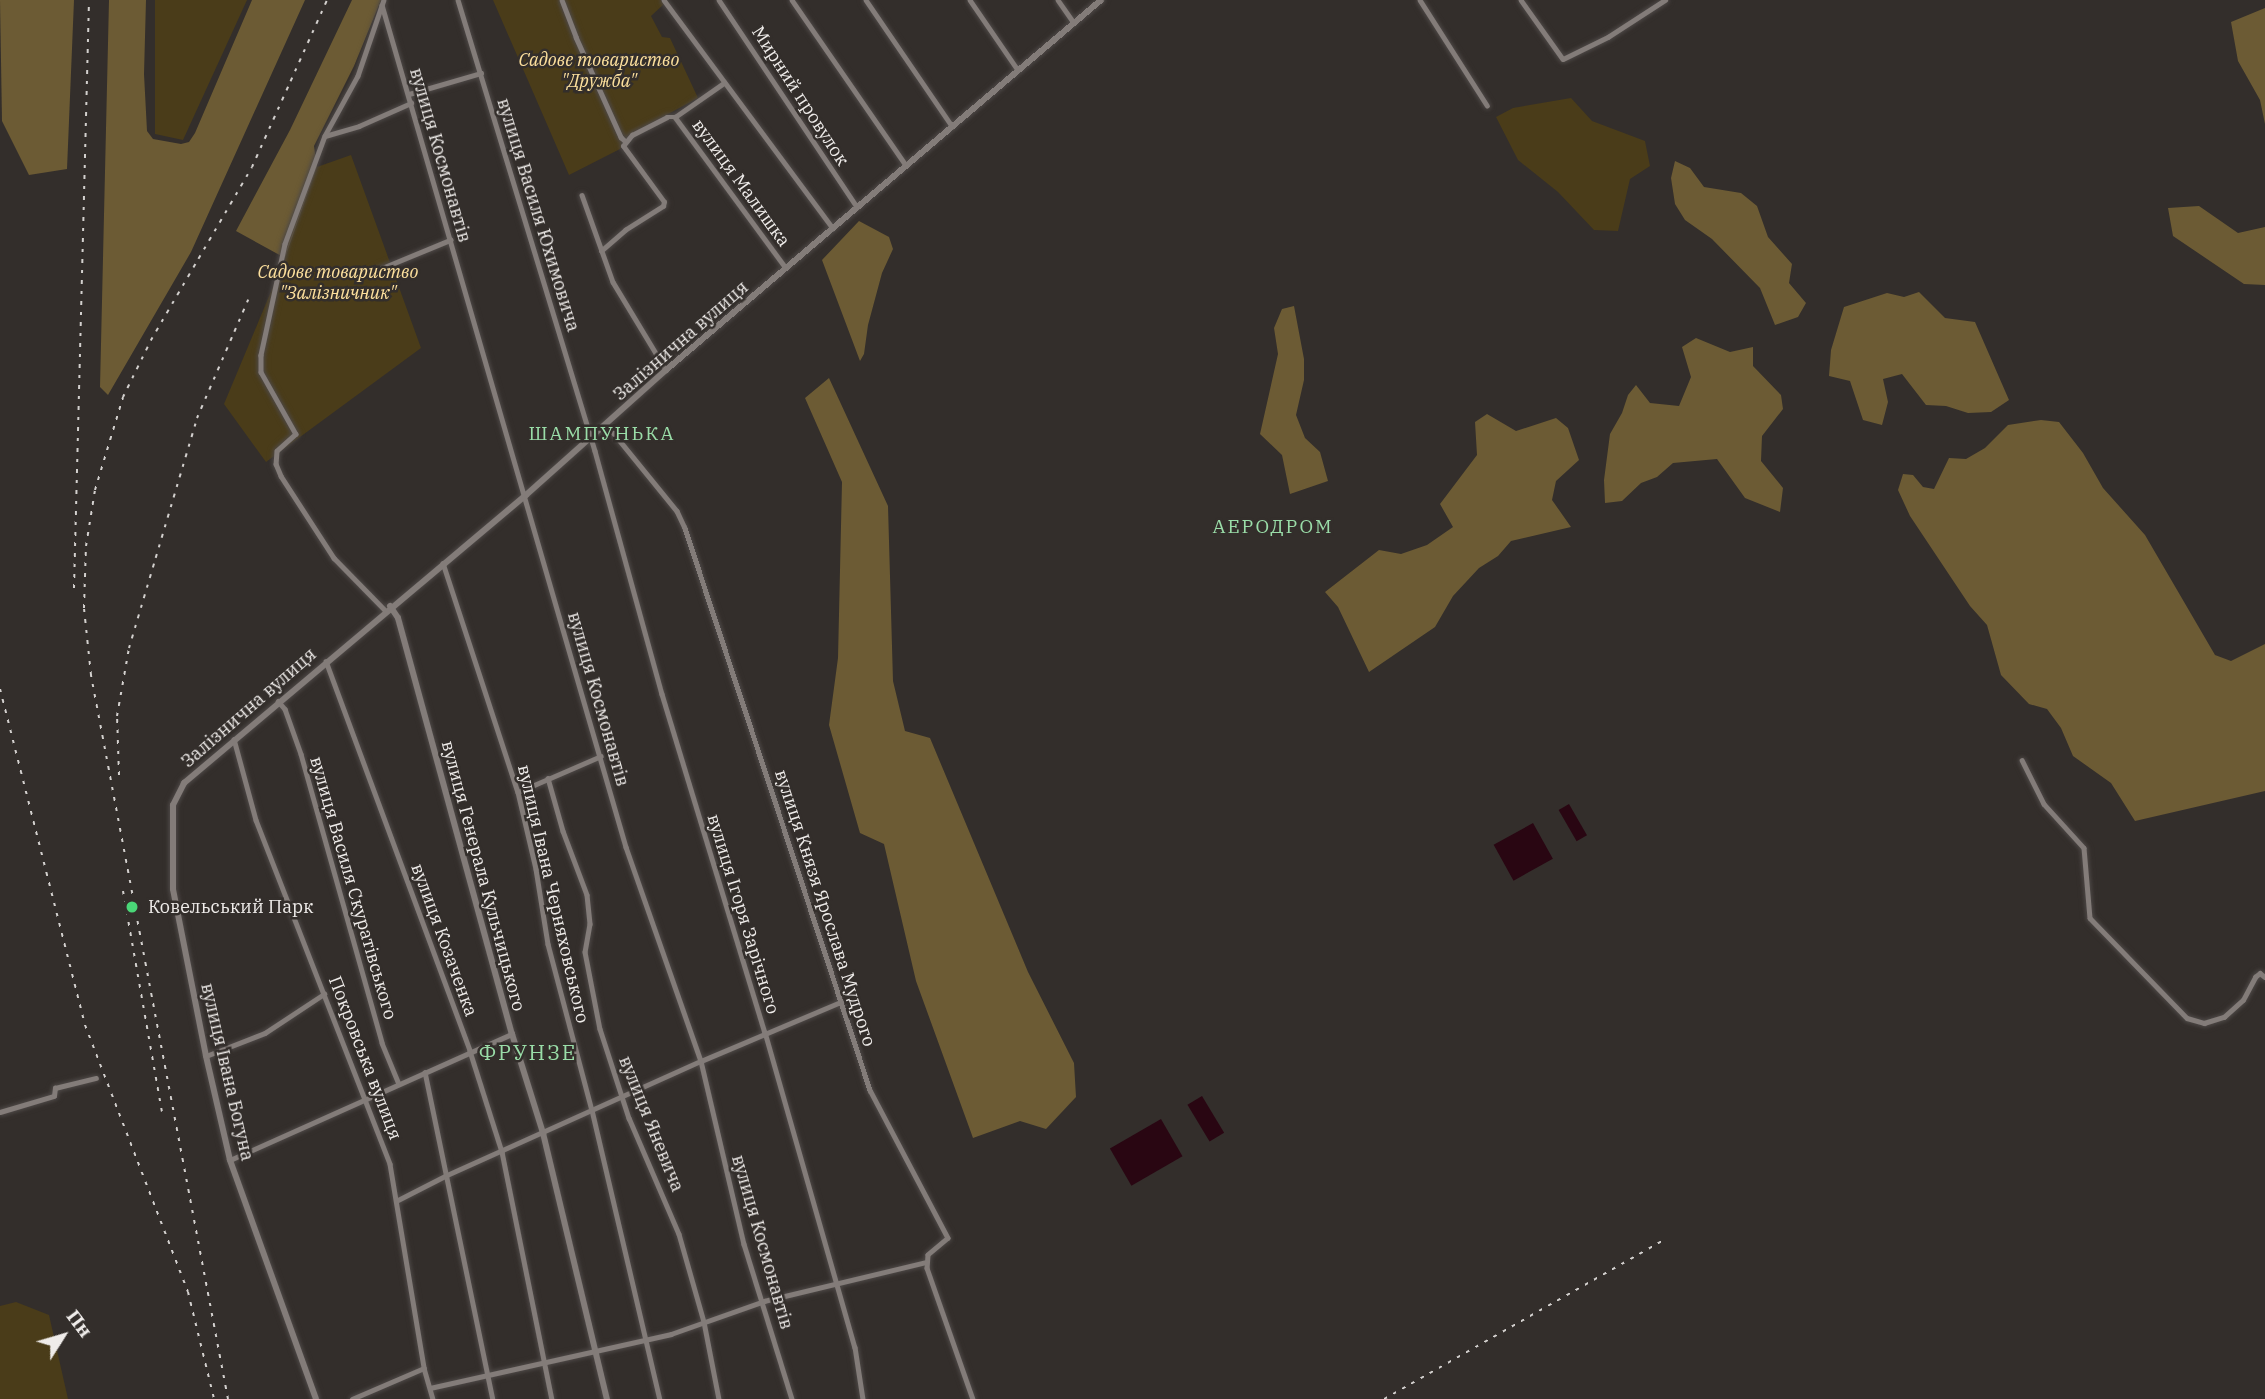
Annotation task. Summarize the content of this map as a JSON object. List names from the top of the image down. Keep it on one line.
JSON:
{"streets":{"street":["Мирний провулок","вулиця Космонавтів","вулиця Малишка","вулиця Василя Юхимовича","Залізнична вулиця","вулиця Генерала Кульчицького","вулиця Василя Скуратівського","вулиця Івана Черняховського","вулиця Князя Ярослава Мудрого","вулиця Ігоря Зарічного","вулиця Козаченка","Покровська вулиця","вулиця Івана Богуна","вулиця Яневича"]},"crossings":[["Мирний провулок","Залізнична вулиця"],["вулиця Космонавтів","Залізнична вулиця"],["вулиця Малишка","Залізнична вулиця"],["вулиця Василя Юхимовича","Залізнична вулиця"],["вулиця Василя Юхимовича","вулиця Ігоря Зарічного"],["Залізнична вулиця","вулиця Генерала Кульчицького"],["Залізнична вулиця","вулиця Василя Скуратівського"],["Залізнична вулиця","вулиця Івана Черняховського"],["Залізнична вулиця","вулиця Князя Ярослава Мудрого"],["Залізнична вулиця","вулиця Ігоря Зарічного"],["Залізнична вулиця","вулиця Козаченка"],["Залізнична вулиця","Покровська вулиця"],["Залізнична вулиця","вулиця Івана Богуна"]],"districts":["ШАМПУНЬКА","АЕРОДРОМ","ФРУНЗЕ"],"parks":["Садове товариство \"Дружба\"","Садове товариство \"Залізничник\""],"places":["Ковельський Парк"],"north":"top right"}
